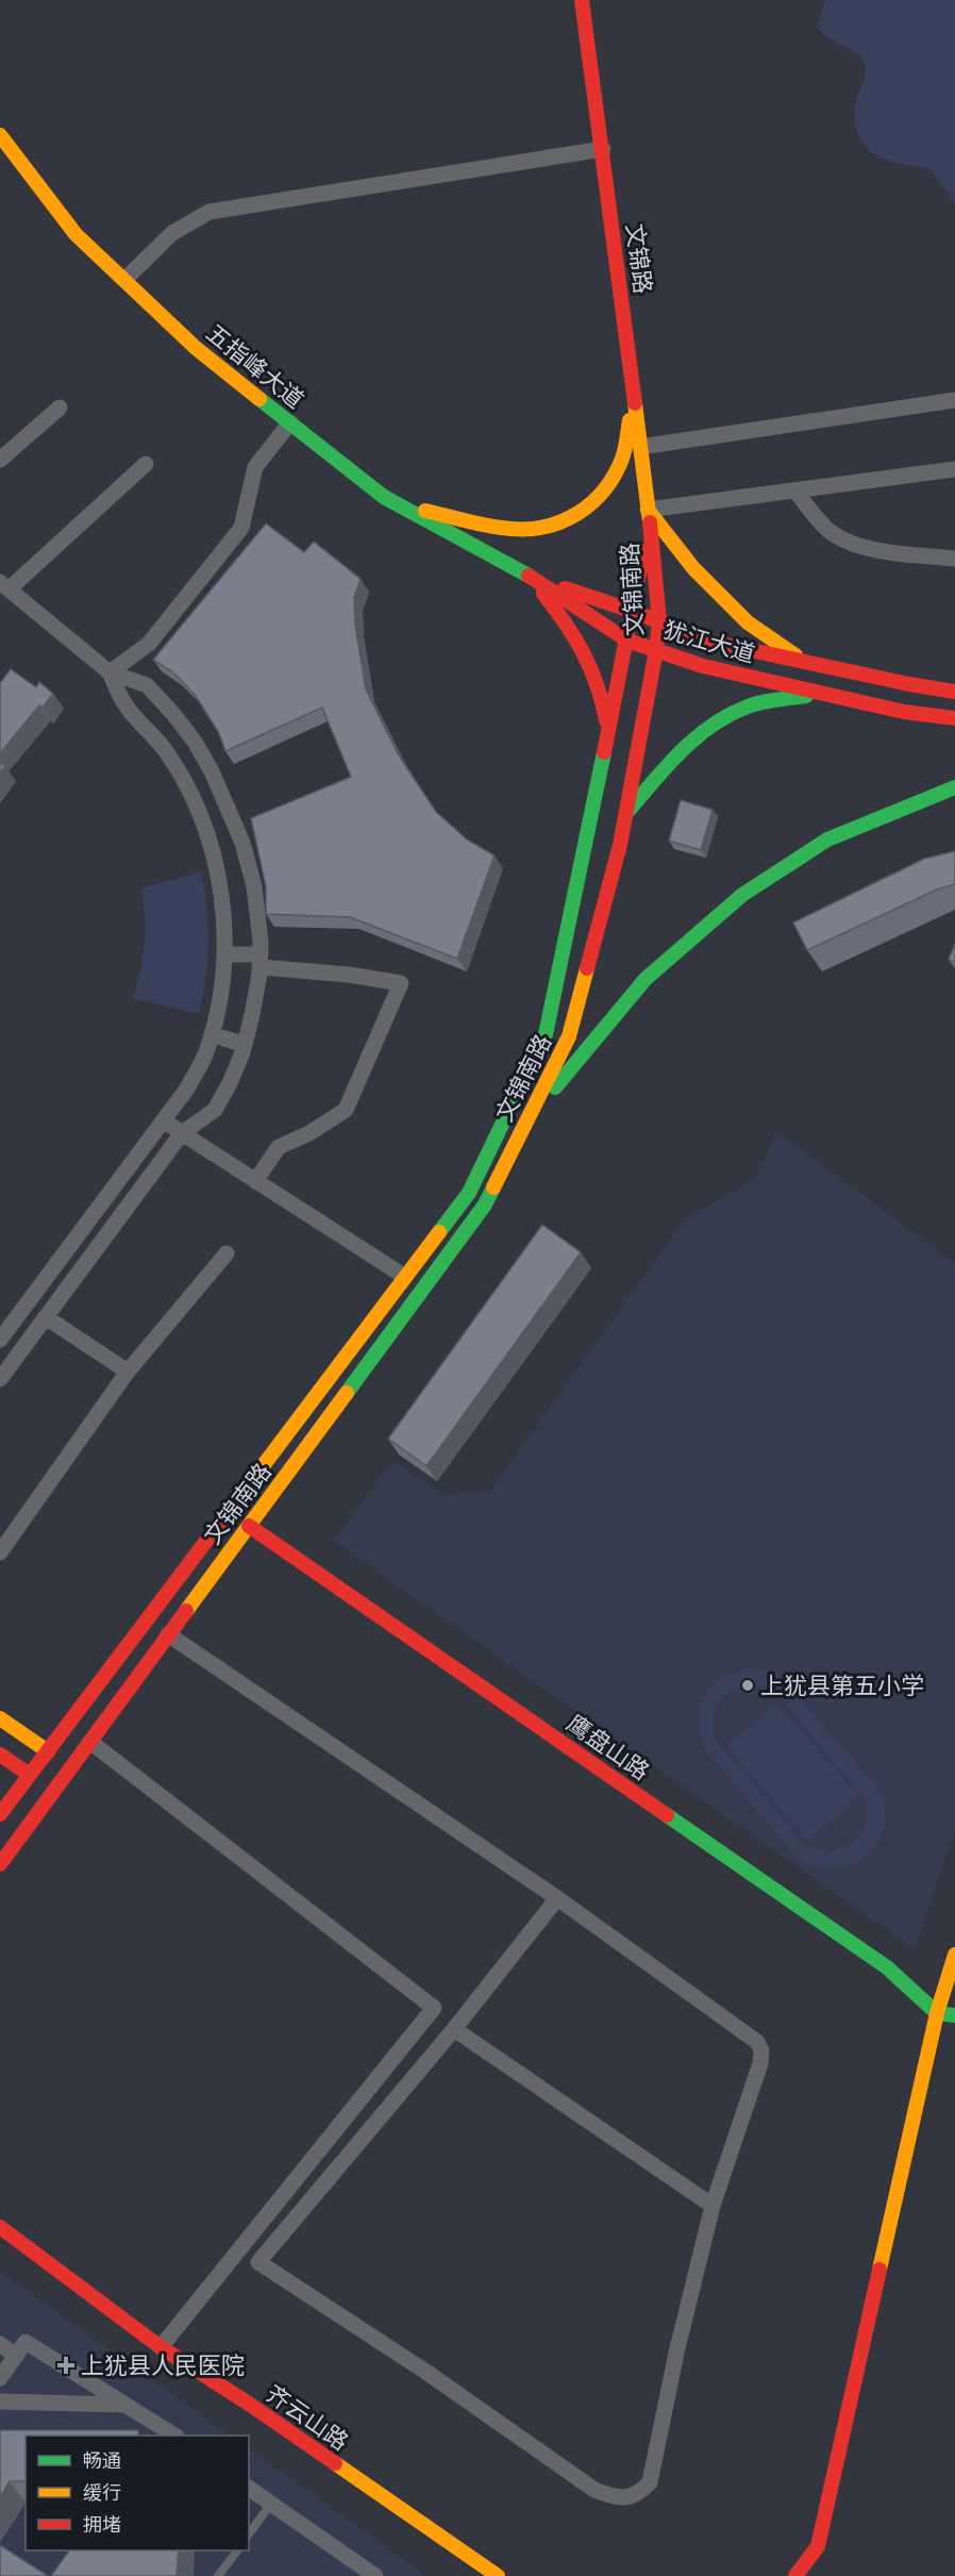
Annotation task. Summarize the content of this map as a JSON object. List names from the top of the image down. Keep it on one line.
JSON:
{"streets":{"main road":["文锦路","五指峰大道","文锦南路","犹江大道","鹰盘山路","齐云山路"]},"crossings":[["文锦路","文锦南路"],["五指峰大道","犹江大道"],["文锦南路","犹江大道"],["文锦南路","鹰盘山路"]],"places":{"other":["上犹县第五小学"],"health":["上犹县人民医院"]},"legend":["畅通","缓行","拥堵"]}
